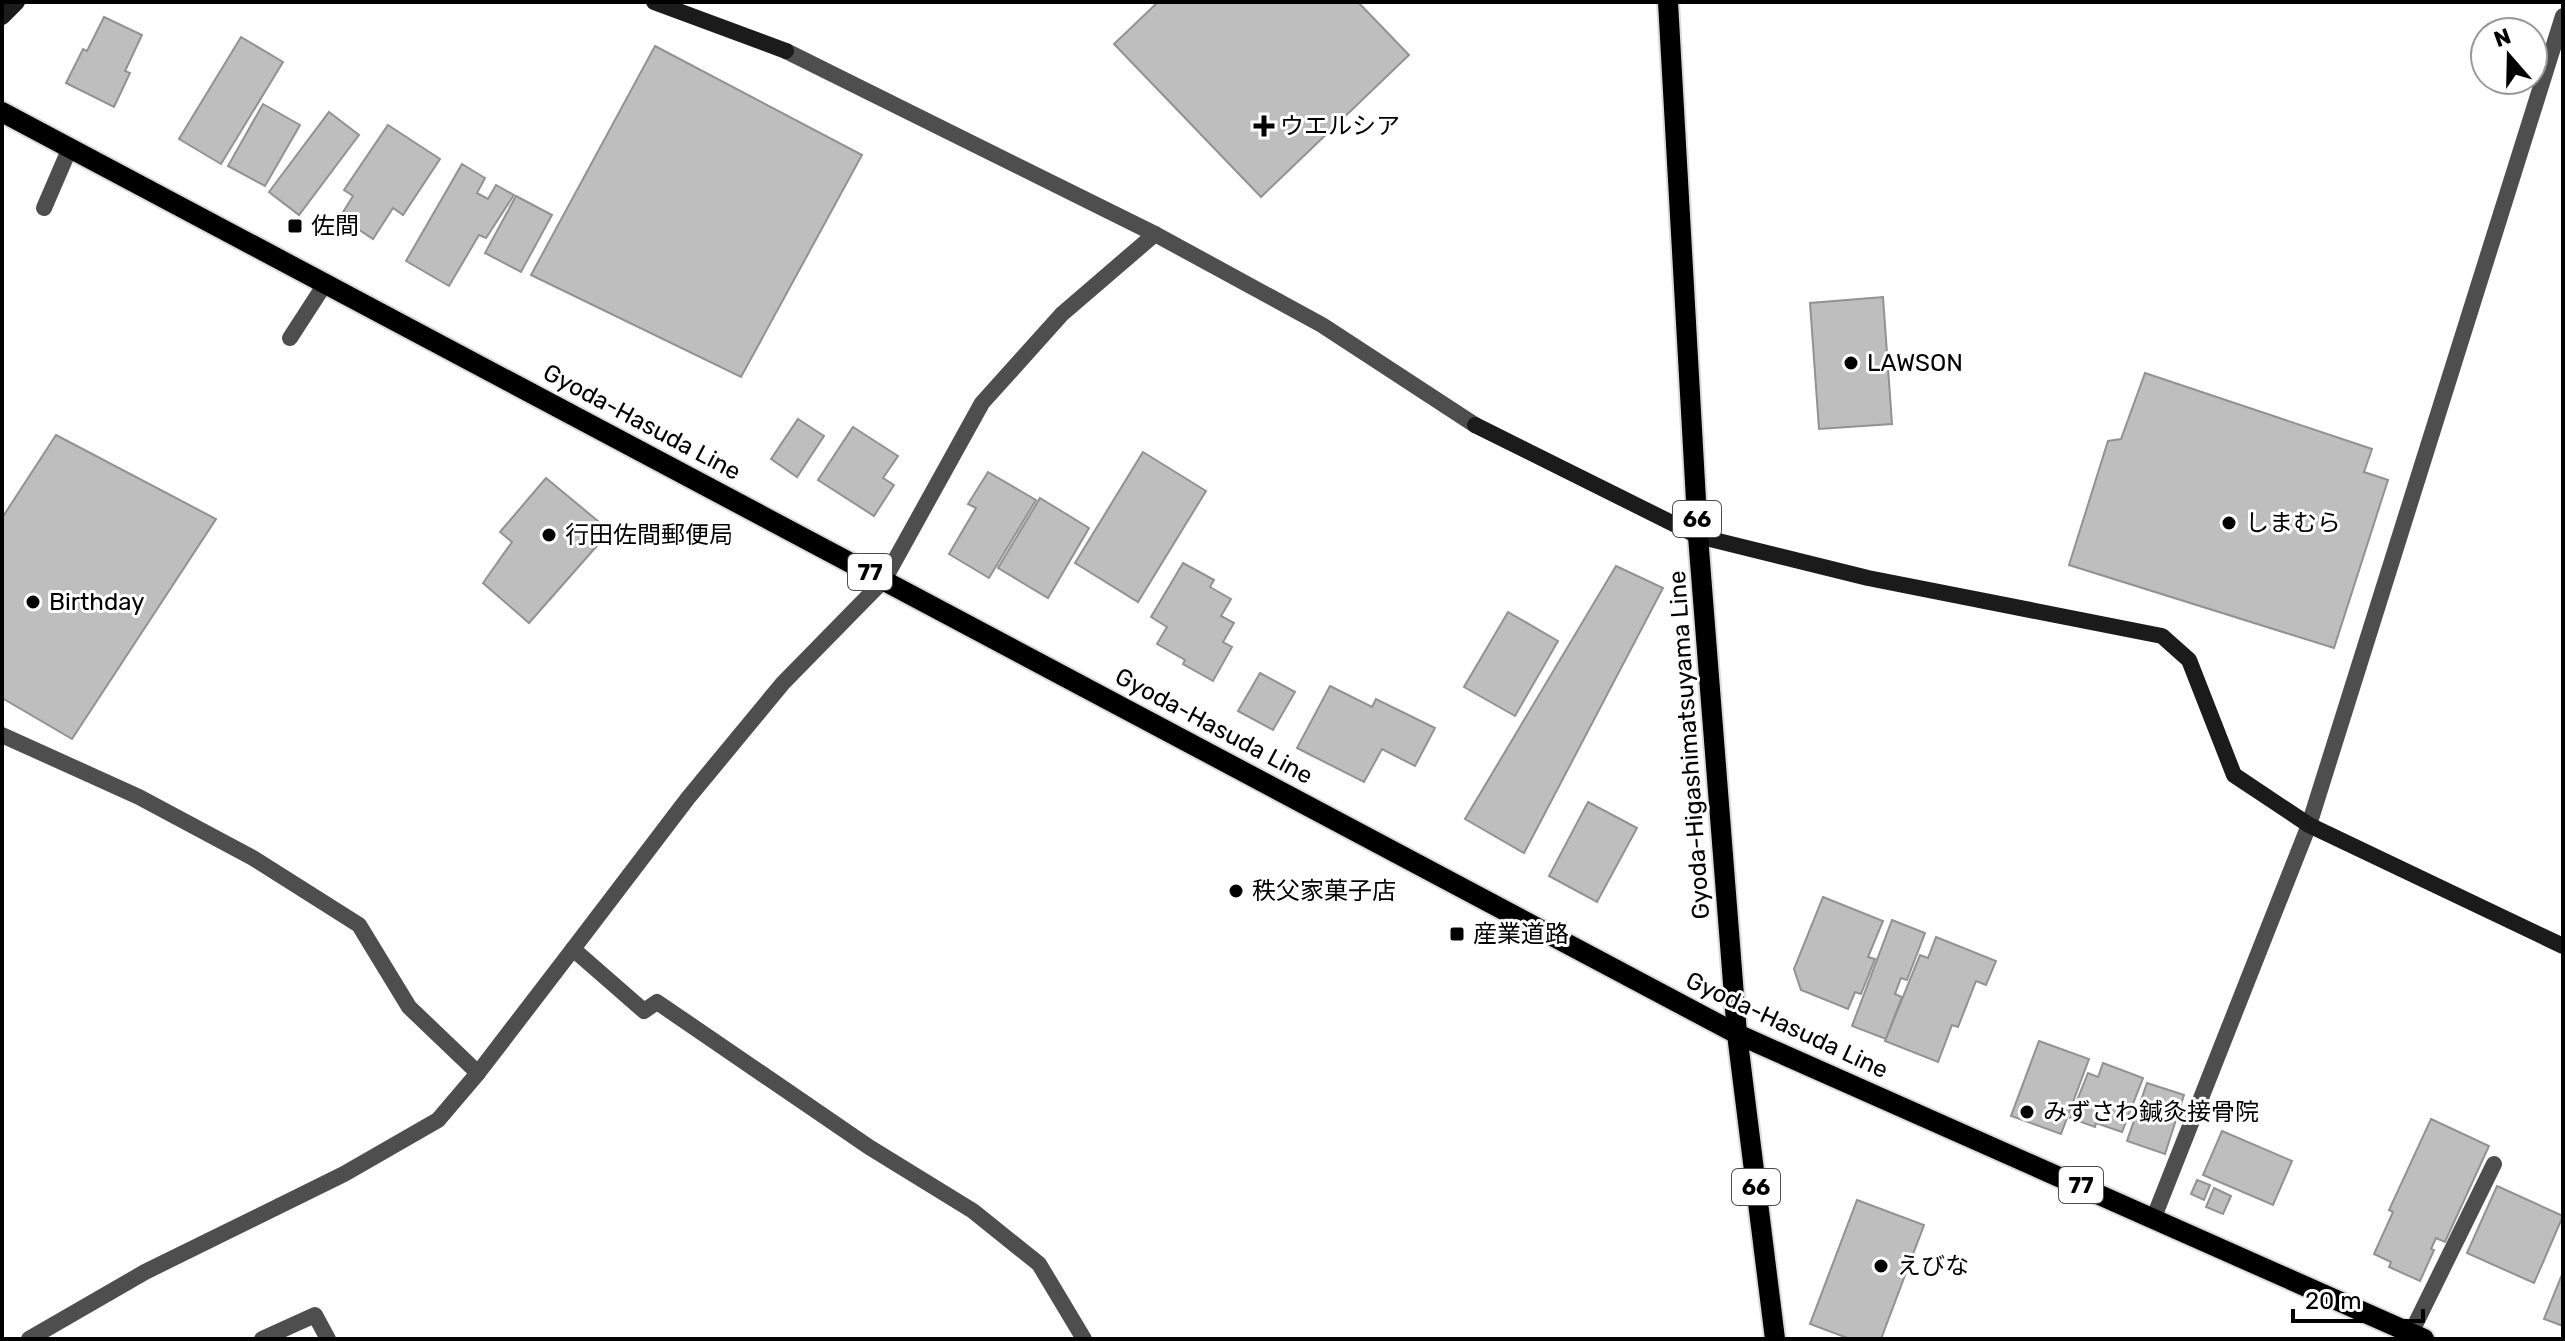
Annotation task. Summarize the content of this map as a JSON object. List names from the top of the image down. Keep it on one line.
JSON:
{"streets":{"main road":["Gyoda-Hasuda Line","66","77","Gyoda-Higashimatsuyama Line"]},"crossings":[["Gyoda-Hasuda Line","Gyoda-Higashimatsuyama Line"]],"places":{"health":["ウエルシア"],"transit":["佐間","産業道路"],"other":["LAWSON","しまむら","行田佐間郵便局","Birthday","秩父家菓子店","みずさわ鍼灸接骨院","えびな"]},"scale_bar":"20 m","north":"top"}
